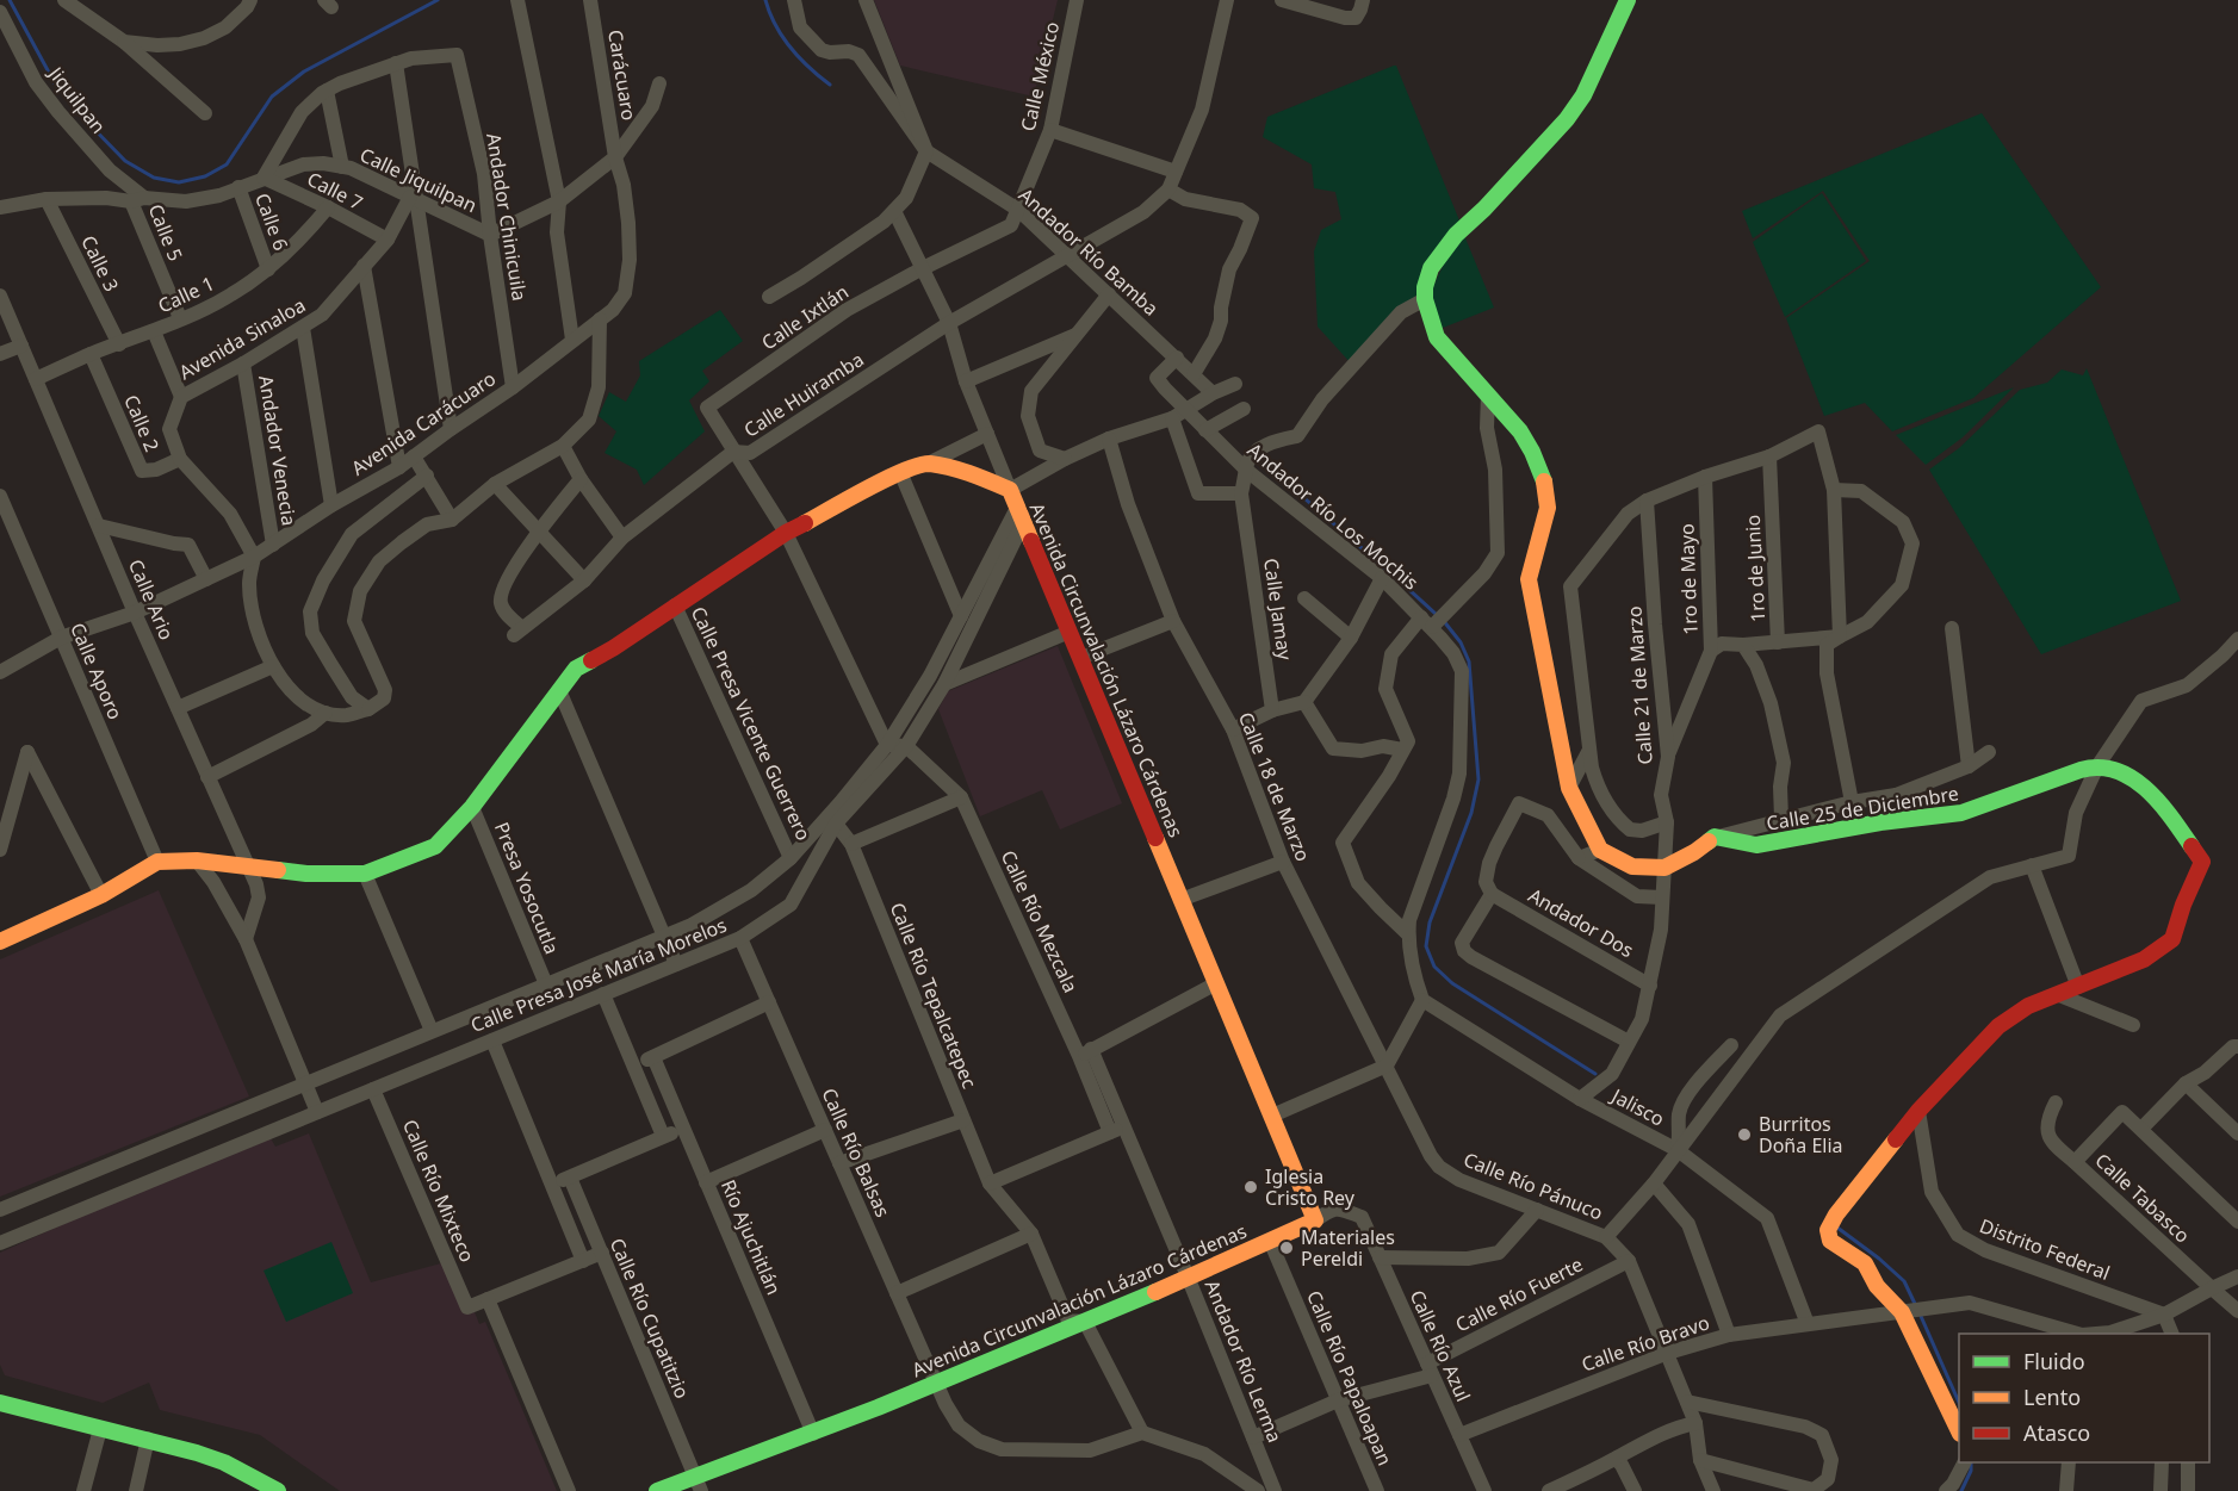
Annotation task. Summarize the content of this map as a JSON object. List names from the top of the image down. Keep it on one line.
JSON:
{"streets":{"street":["Carácuaro","Calle México","Jiquilpan","Calle Jiquilpan","Calle 7","Andador Chinicuila","Calle 6","Calle 5","Andador Río Bamba","Calle 3","Calle 1","Calle Ixtlán","Avenida Sinaloa","Calle Huiramba","Calle 2","Avenida Carácuaro","Andador Venecia","Andador Río Los Mochis","1ro de Junio","1ro de Mayo","Calle Ario","Calle Jamay","Avenida Circunvalación Lázaro Cárdenas","Calle Aporo","Calle 21 de Marzo","Calle Presa Vicente Guerrero","Calle 18 de Marzo","Calle 25 de Diciembre","Presa Yosocutla","Calle Río Mezcala","Andador Dos","Calle Presa José María Morelos","Calle Río Tepalcatepec","Jalisco","Calle Río Balsas","Calle Río Pánuco","Calle Río Mixteco","Calle Tabasco","Río Ajuchitlán","Distrito Federal","Calle Río Fuerte","Calle Río Cupatitzio","Calle Río Bravo","Calle Río Azul","Andador Río Lerma","Calle Río Papaloapan"]},"crossings":[["Carácuaro","Calle Jiquilpan"],["Carácuaro","Avenida Carácuaro"],["Calle México","Andador Río Bamba"],["Calle México","Calle Ixtlán"],["Jiquilpan","Calle Jiquilpan"],["Jiquilpan","Calle 5"],["Calle Jiquilpan","Calle 7"],["Calle Jiquilpan","Andador Chinicuila"],["Calle Jiquilpan","Calle 6"],["Calle Jiquilpan","Calle 5"],["Calle Jiquilpan","Calle 3"],["Calle Jiquilpan","Avenida Sinaloa"],["Calle Jiquilpan","Avenida Carácuaro"],["Calle 7","Calle 1"],["Calle 7","Avenida Sinaloa"],["Andador Chinicuila","Avenida Carácuaro"],["Calle 6","Calle 1"],["Calle 5","Calle 1"],["Andador Río Bamba","Calle Huiramba"],["Andador Río Bamba","Andador Río Los Mochis"],["Calle 3","Calle 1"],["Calle 1","Calle 2"],["Calle 1","Calle Ario"],["Calle Ixtlán","Calle Huiramba"],["Avenida Sinaloa","Calle 2"],["Avenida Sinaloa","Avenida Carácuaro"],["Avenida Sinaloa","Andador Venecia"],["Avenida Carácuaro","Andador Venecia"],["Avenida Carácuaro","Calle Ario"],["Avenida Carácuaro","Calle Aporo"],["Andador Río Los Mochis","Calle Jamay"],["Andador Río Los Mochis","Jalisco"],["1ro de Junio","1ro de Mayo"],["1ro de Mayo","Calle 21 de Marzo"],["Calle Ario","Avenida Circunvalación Lázaro Cárdenas"],["Avenida Circunvalación Lázaro Cárdenas","Calle Aporo"],["Avenida Circunvalación Lázaro Cárdenas","Calle Presa Vicente Guerrero"],["Avenida Circunvalación Lázaro Cárdenas","Presa Yosocutla"],["Avenida Circunvalación Lázaro Cárdenas","Calle Presa José María Morelos"],["Avenida Circunvalación Lázaro Cárdenas","Calle Río Tepalcatepec"],["Avenida Circunvalación Lázaro Cárdenas","Calle Río Balsas"],["Avenida Circunvalación Lázaro Cárdenas","Río Ajuchitlán"],["Avenida Circunvalación Lázaro Cárdenas","Calle Río Cupatitzio"],["Avenida Circunvalación Lázaro Cárdenas","Calle Río Azul"],["Avenida Circunvalación Lázaro Cárdenas","Andador Río Lerma"],["Avenida Circunvalación Lázaro Cárdenas","Calle Río Papaloapan"],["Calle 21 de Marzo","Andador Dos"],["Calle 21 de Marzo","Jalisco"],["Calle Presa Vicente Guerrero","Calle Presa José María Morelos"],["Calle 18 de Marzo","Calle Río Pánuco"],["Presa Yosocutla","Calle Presa José María Morelos"],["Calle Río Mezcala","Calle Presa José María Morelos"],["Calle Río Mezcala","Andador Río Lerma"],["Calle Presa José María Morelos","Calle Río Tepalcatepec"],["Calle Presa José María Morelos","Calle Río Balsas"],["Calle Presa José María Morelos","Calle Río Mixteco"],["Calle Presa José María Morelos","Calle Río Cupatitzio"],["Jalisco","Calle Río Bravo"],["Calle Río Pánuco","Calle Río Fuerte"],["Calle Río Pánuco","Calle Río Bravo"],["Calle Río Fuerte","Calle Río Azul"],["Calle Río Fuerte","Andador Río Lerma"],["Calle Río Fuerte","Calle Río Papaloapan"],["Calle Río Bravo","Calle Río Azul"]],"places":["Burritos Doña Elia","Iglesia Cristo Rey","Materiales Pereldi"],"legend":["Fluido","Lento","Atasco"]}
